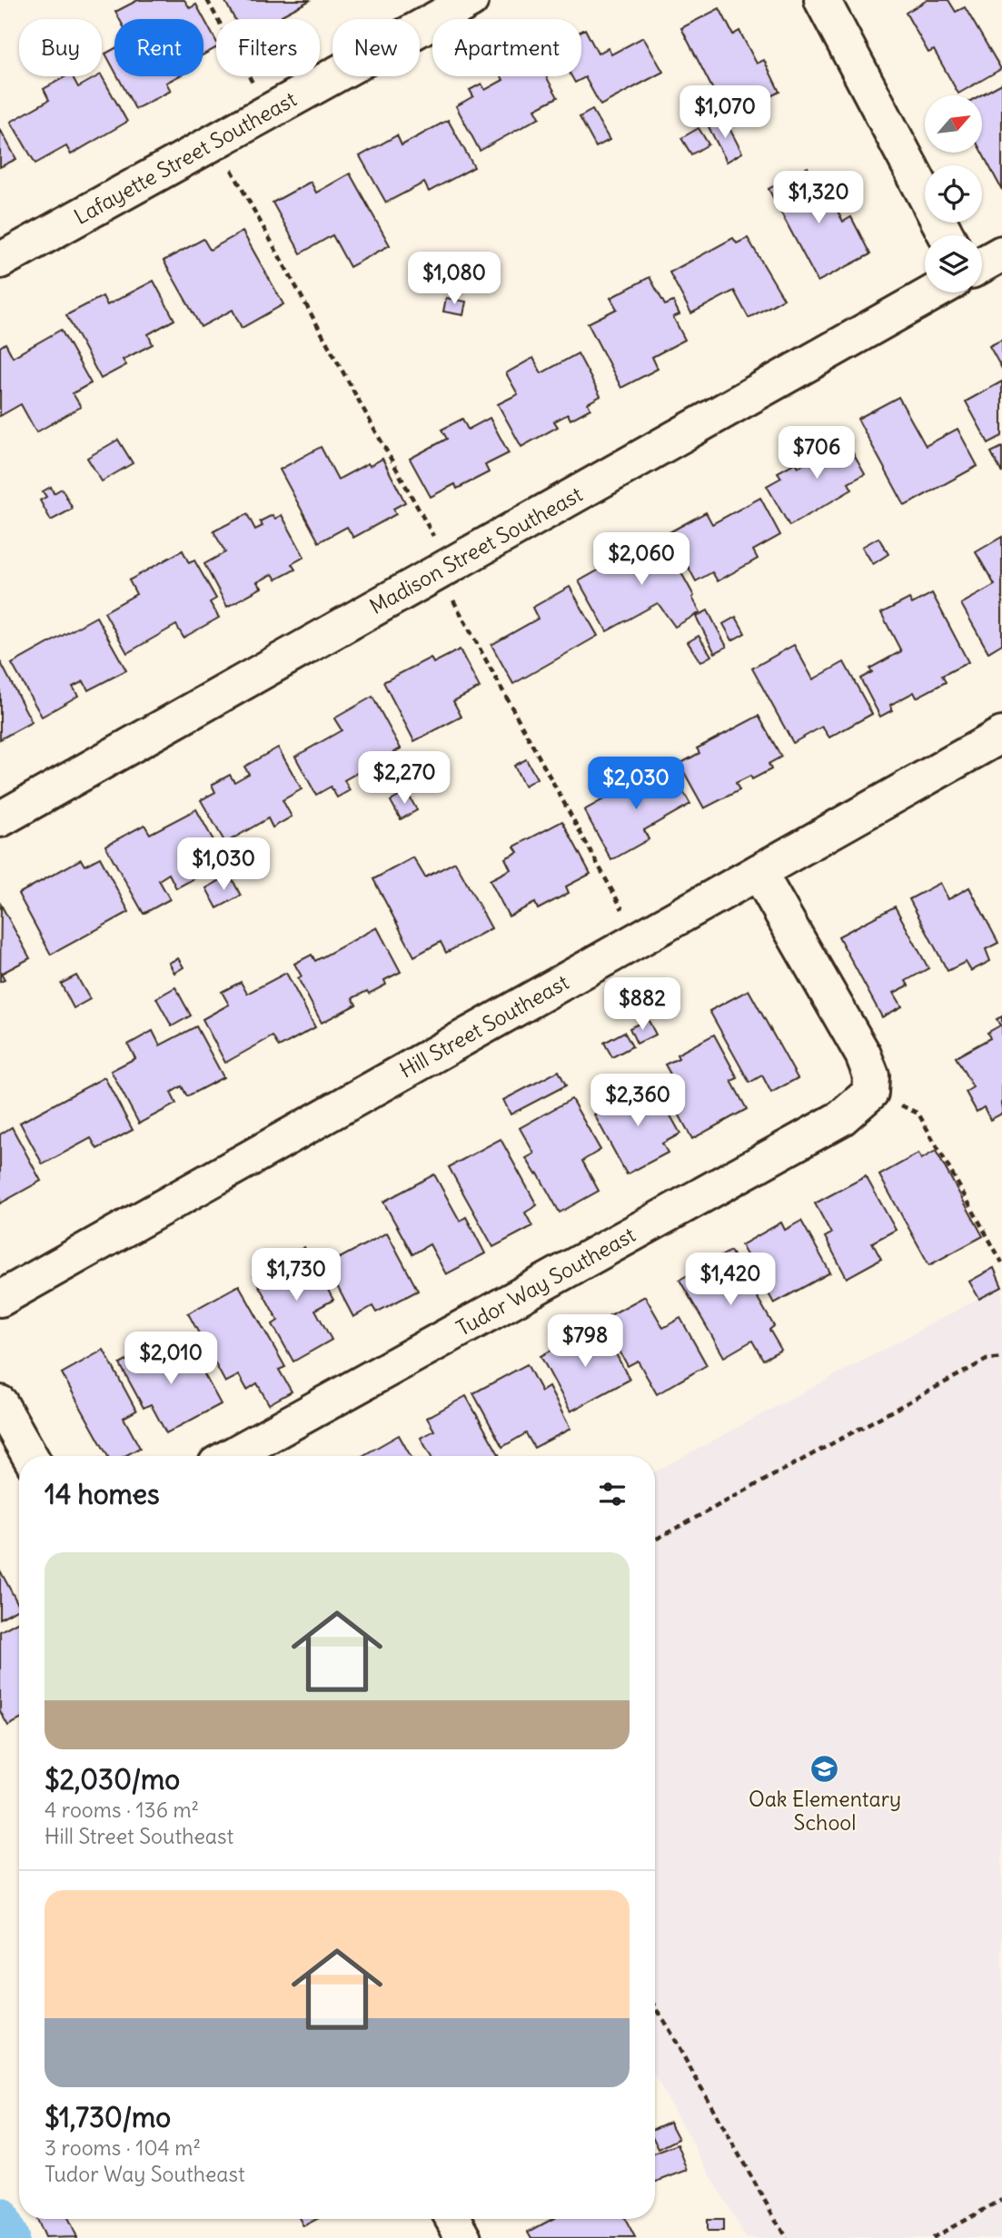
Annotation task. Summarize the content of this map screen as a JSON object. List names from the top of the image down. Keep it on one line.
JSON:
{"streets":{"street":["Lafayette Street Southeast","Madison Street Southeast","Hill Street Southeast","Tudor Way Southeast"]},"places":{"school or university":["Oak Elementary School"]},"north":"top right","page":{"chip":["Buy","Rent","Filters","New","Apartment"],"price":["$1,070","$1,320","$1,080","$706","$2,060","$2,270","$2,030","$1,030","$882","$2,360","$1,730","$1,420","$798","$2,010"],"heading":"14 homes","list":[{"name":"$2,030/mo","note":"4 rooms · 136 m² · Hill Street Southeast"},{"name":"$1,730/mo","note":"3 rooms · 104 m² · Tudor Way Southeast"}]}}
